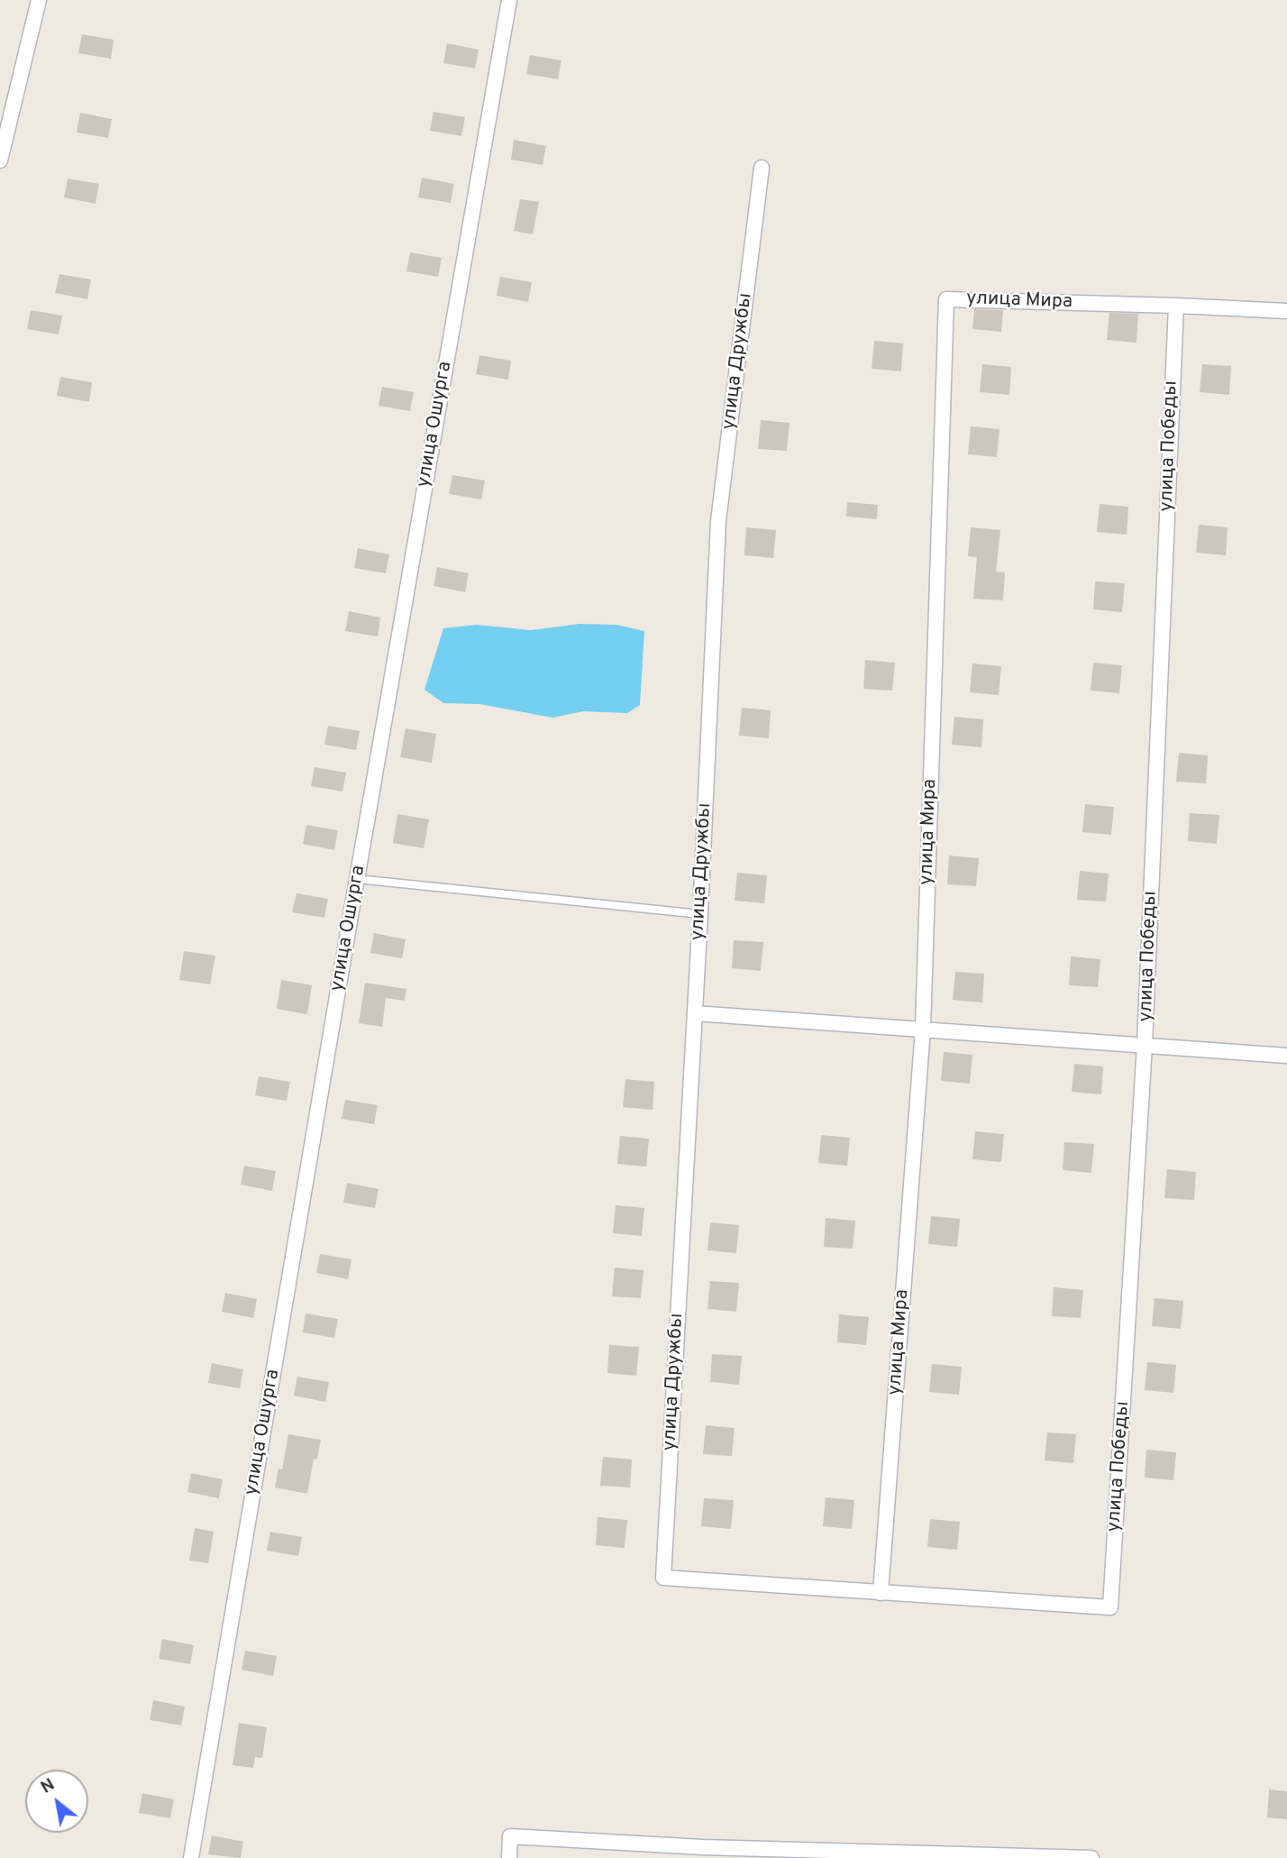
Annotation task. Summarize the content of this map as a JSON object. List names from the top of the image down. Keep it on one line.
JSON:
{"streets":{"street":["улица Мира","улица Дружбы","улица Ошурга","улица Победы"]},"crossings":[["улица Мира","улица Дружбы"],["улица Мира","улица Победы"],["улица Дружбы","улица Победы"]],"north":"top left"}
